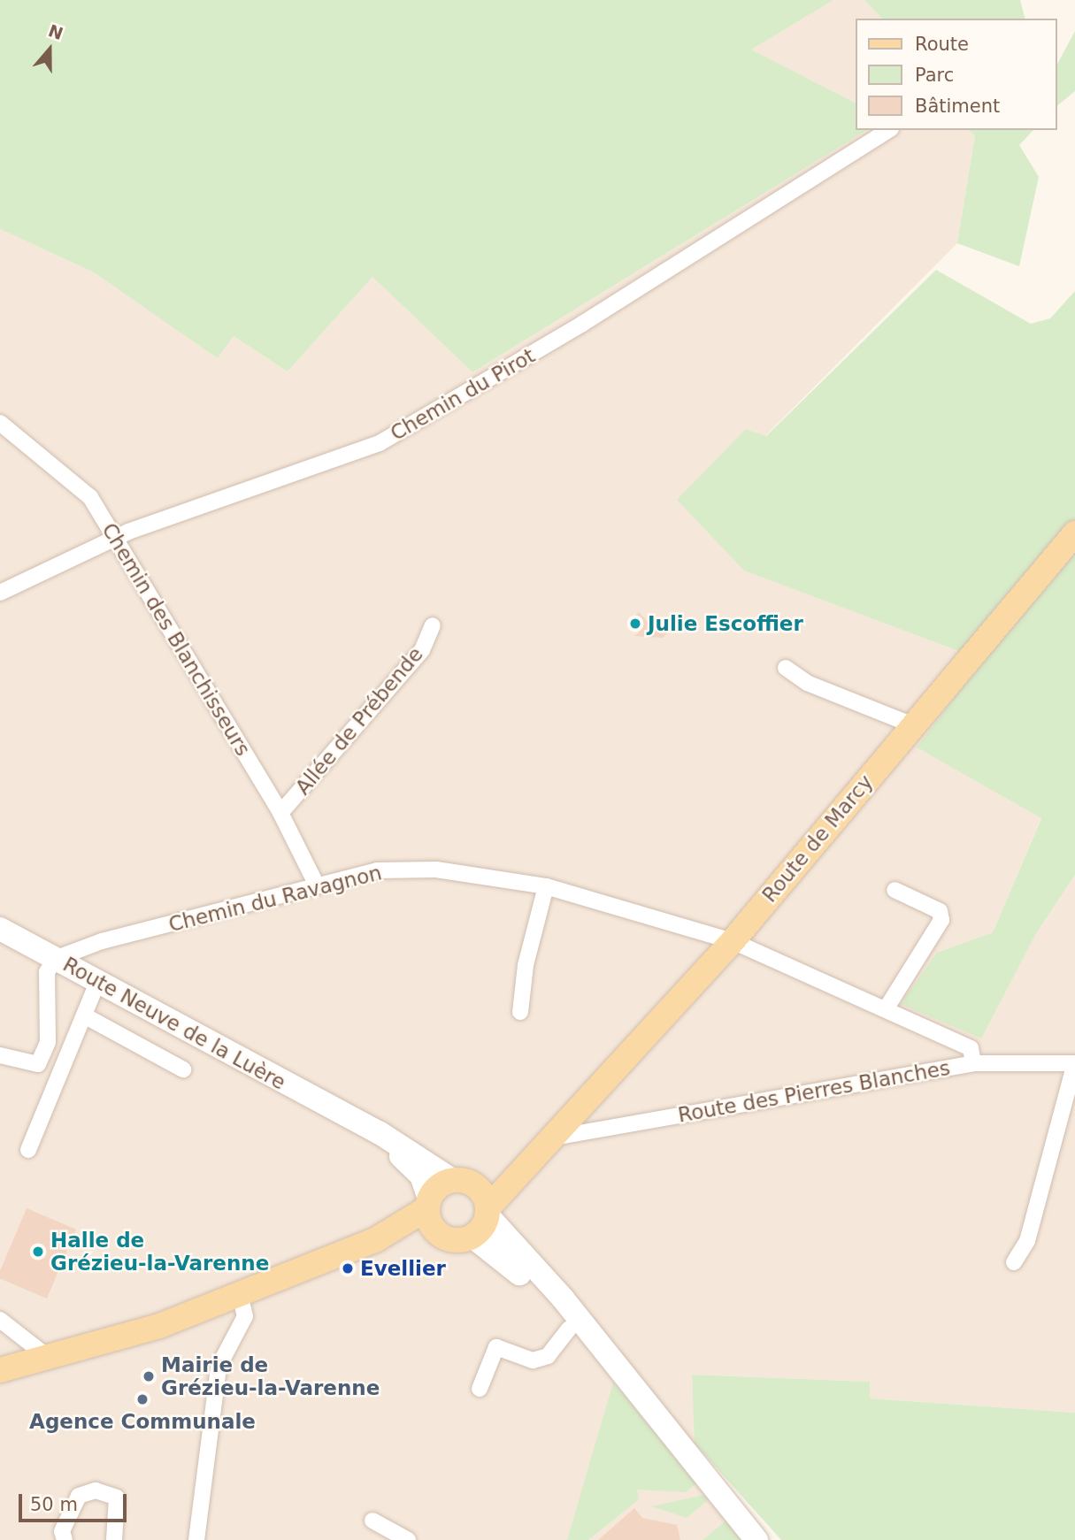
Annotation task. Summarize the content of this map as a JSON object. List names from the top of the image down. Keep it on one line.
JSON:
{"streets":{"main road":["Route de Marcy"],"street":["Chemin du Pirot","Chemin des Blanchisseurs","Allée de Prébende","Chemin du Ravagnon","Route Neuve de la Luère","Route des Pierres Blanches"]},"crossings":[["Chemin du Pirot","Chemin des Blanchisseurs"],["Chemin des Blanchisseurs","Allée de Prébende"],["Chemin des Blanchisseurs","Chemin du Ravagnon"],["Route de Marcy","Chemin du Ravagnon"],["Route de Marcy","Route Neuve de la Luère"],["Route de Marcy","Route des Pierres Blanches"],["Chemin du Ravagnon","Route Neuve de la Luère"],["Chemin du Ravagnon","Route des Pierres Blanches"]],"places":["Julie Escoffier","Halle de Grézieu-la-Varenne","Evellier","Mairie de Grézieu-la-Varenne","Agence Communale"],"legend":["Route","Parc","Bâtiment"],"scale_bar":"50 m","north":"top"}
